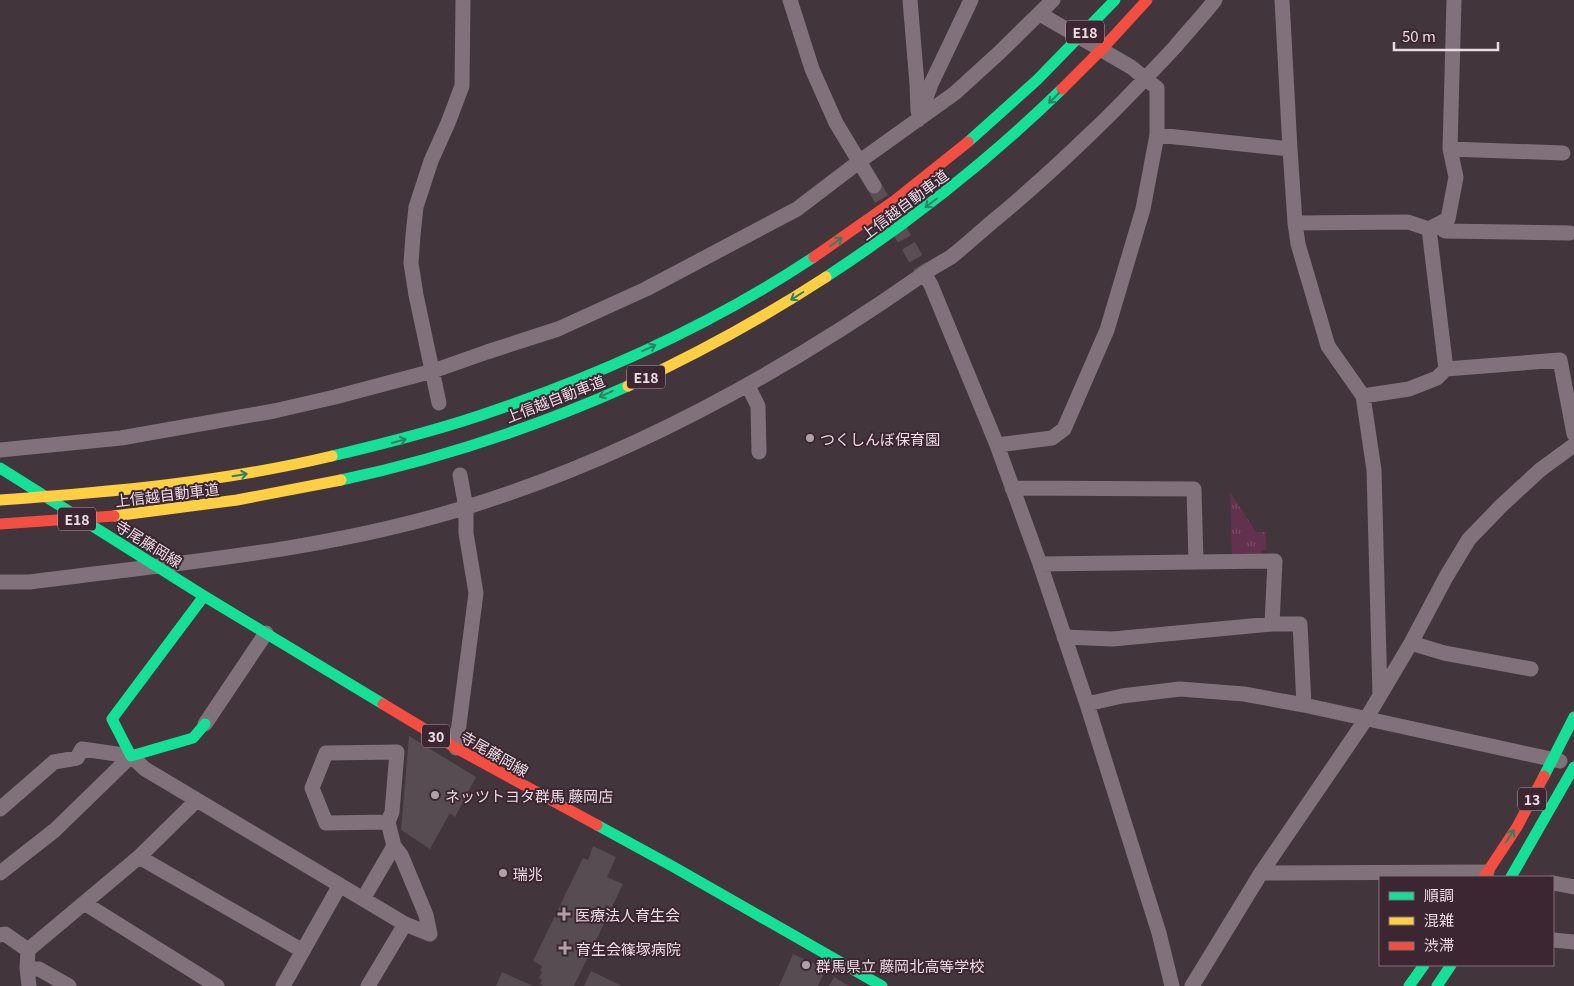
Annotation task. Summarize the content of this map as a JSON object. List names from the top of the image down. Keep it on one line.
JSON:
{"streets":{"main road":["E18","上信越自動車道","寺尾藤岡線","30","13"]},"places":{"other":["つくしんぼ保育園","ネッツトヨタ群馬 藤岡店","瑞兆","群馬県立 藤岡北高等学校"],"health":["医療法人育生会","育生会篠塚病院"]},"legend":["順調","混雑","渋滞"],"scale_bar":"50 m"}
